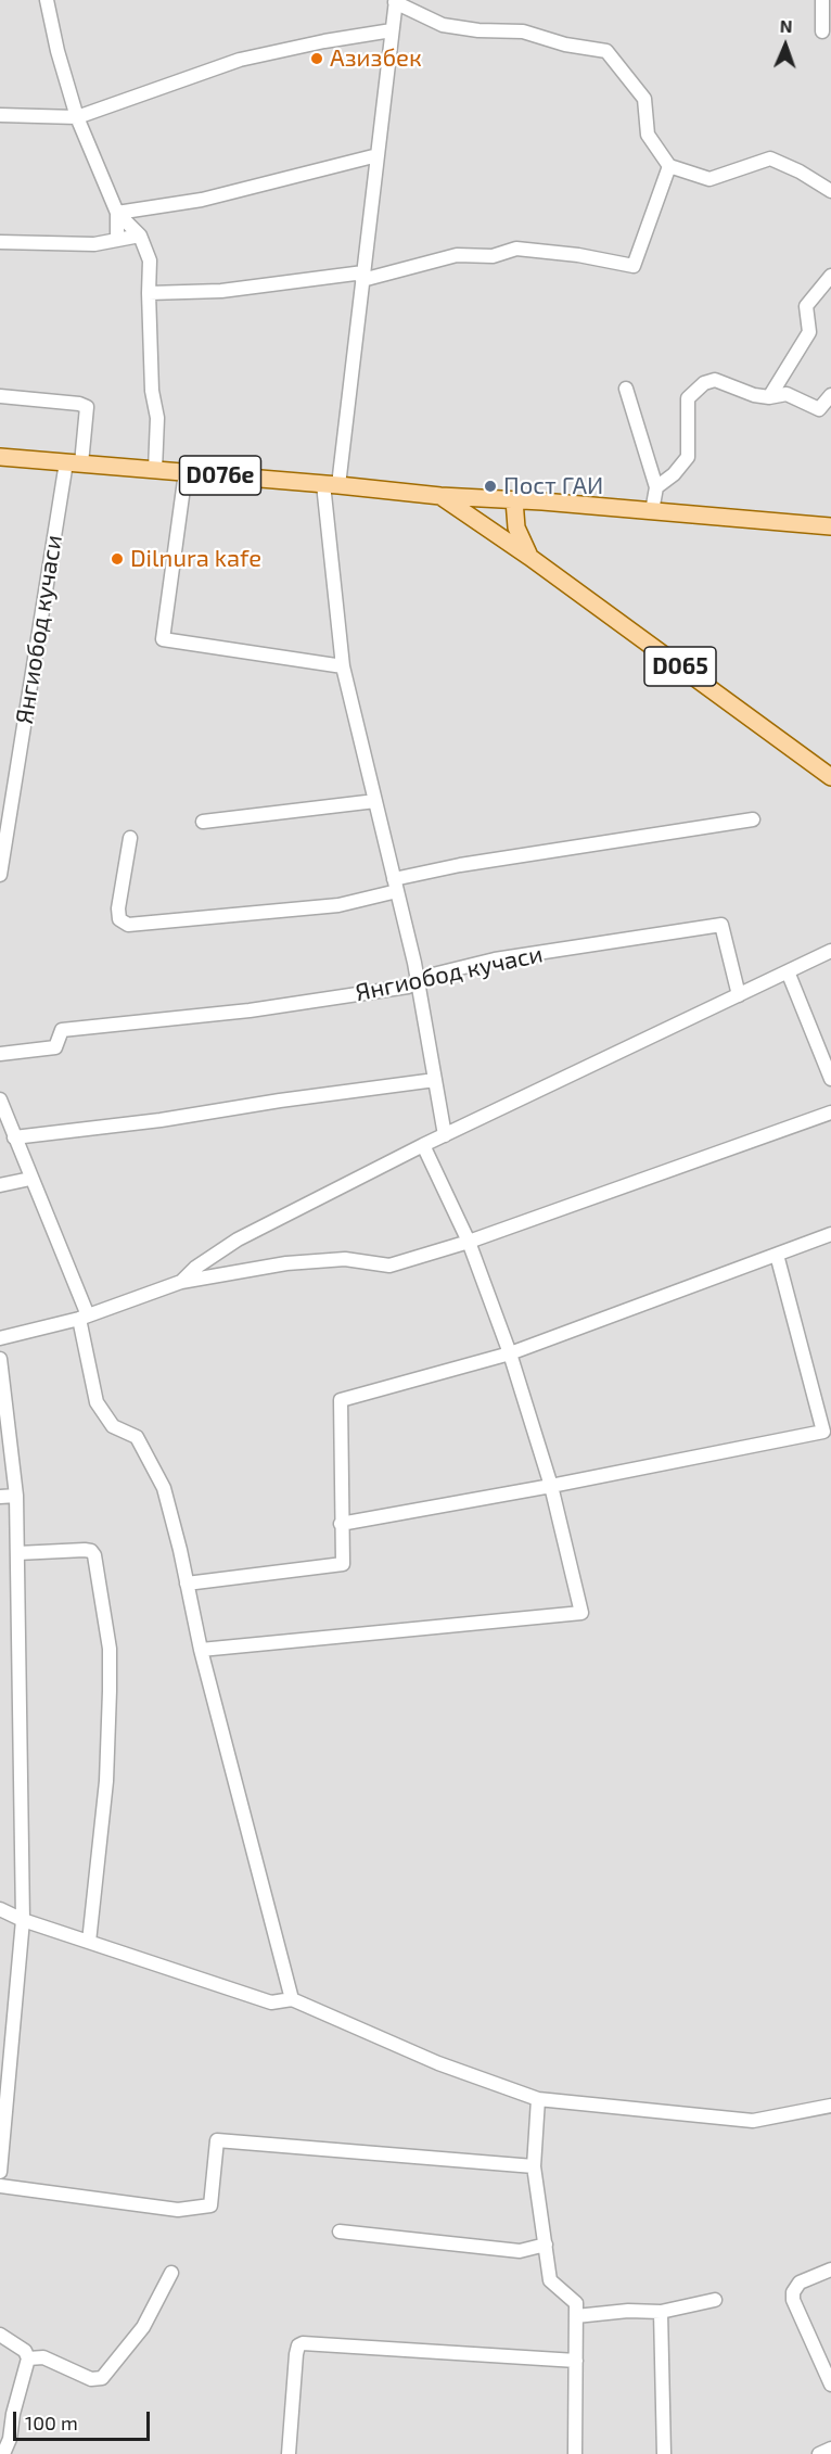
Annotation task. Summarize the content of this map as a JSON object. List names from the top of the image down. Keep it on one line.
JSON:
{"streets":{"main road":["D076e","D065"],"street":["Янгиобод кучаси"]},"crossings":[["D076e","Янгиобод кучаси"],["D076e","D065"]],"places":["Азизбек","Пост ГАИ","Dilnura kafe"],"scale_bar":"100 m","north":"top"}
